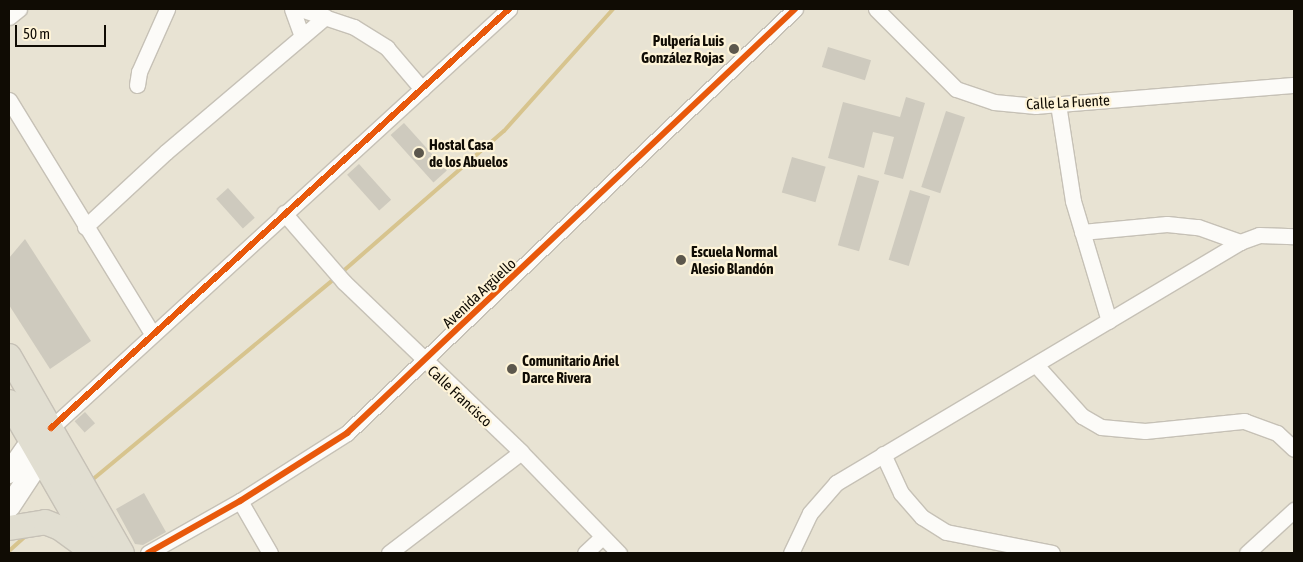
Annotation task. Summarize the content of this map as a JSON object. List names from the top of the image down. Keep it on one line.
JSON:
{"streets":{"street":["Calle La Fuente","Avenida Argüello","Calle Francisco"]},"crossings":[["Avenida Argüello","Calle Francisco"]],"places":["Pulpería Luis González Rojas","Hostal Casa de los Abuelos","Escuela Normal Alesio Blandón","Comunitario Ariel Darce Rivera"],"scale_bar":"50 m"}
